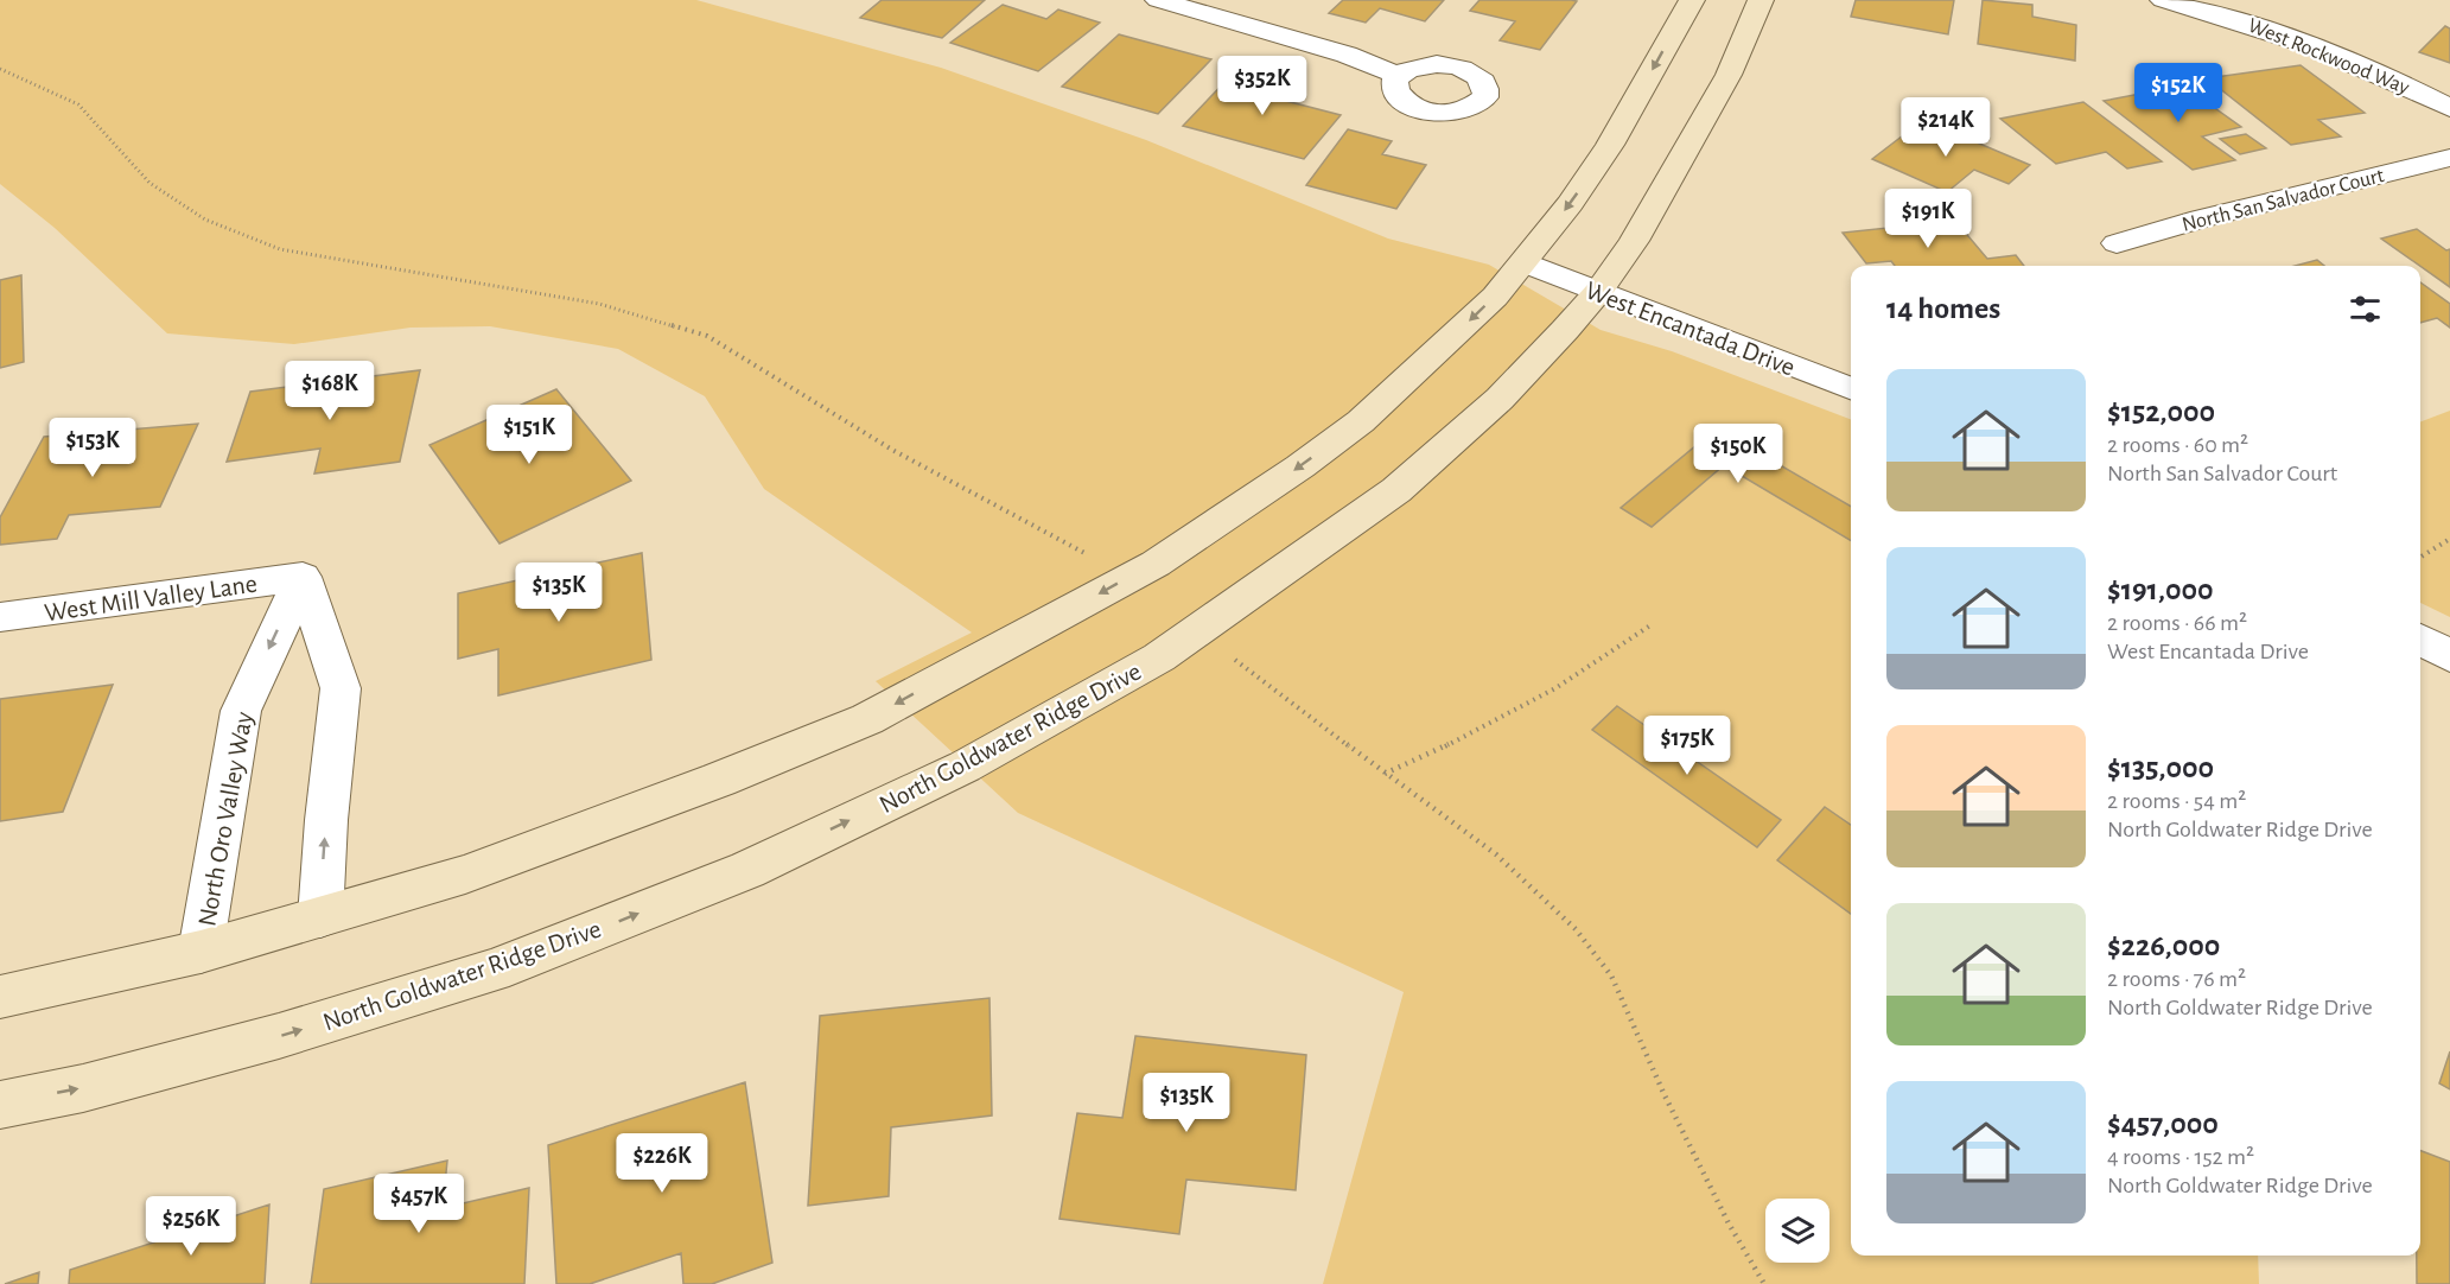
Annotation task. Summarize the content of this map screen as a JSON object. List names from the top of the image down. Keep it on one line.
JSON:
{"streets":{"street":["West Rockwood Way","North San Salvador Court","West Encantada Drive","West Mill Valley Lane","North Goldwater Ridge Drive","North Oro Valley Way"]},"crossings":[["West Encantada Drive","North Goldwater Ridge Drive"],["West Mill Valley Lane","North Oro Valley Way"]],"page":{"price":["$352K","$152K","$214K","$191K","$168K","$151K","$153K","$150K","$135K","$175K","$135K","$226K","$457K","$256K"],"heading":"14 homes","list":[{"name":"$152,000","note":"2 rooms · 60 m² · North San Salvador Court"},{"name":"$191,000","note":"2 rooms · 66 m² · West Encantada Drive"},{"name":"$135,000","note":"2 rooms · 54 m² · North Goldwater Ridge Drive"},{"name":"$226,000","note":"2 rooms · 76 m² · North Goldwater Ridge Drive"},{"name":"$457,000","note":"4 rooms · 152 m² · North Goldwater Ridge Drive"}]}}
